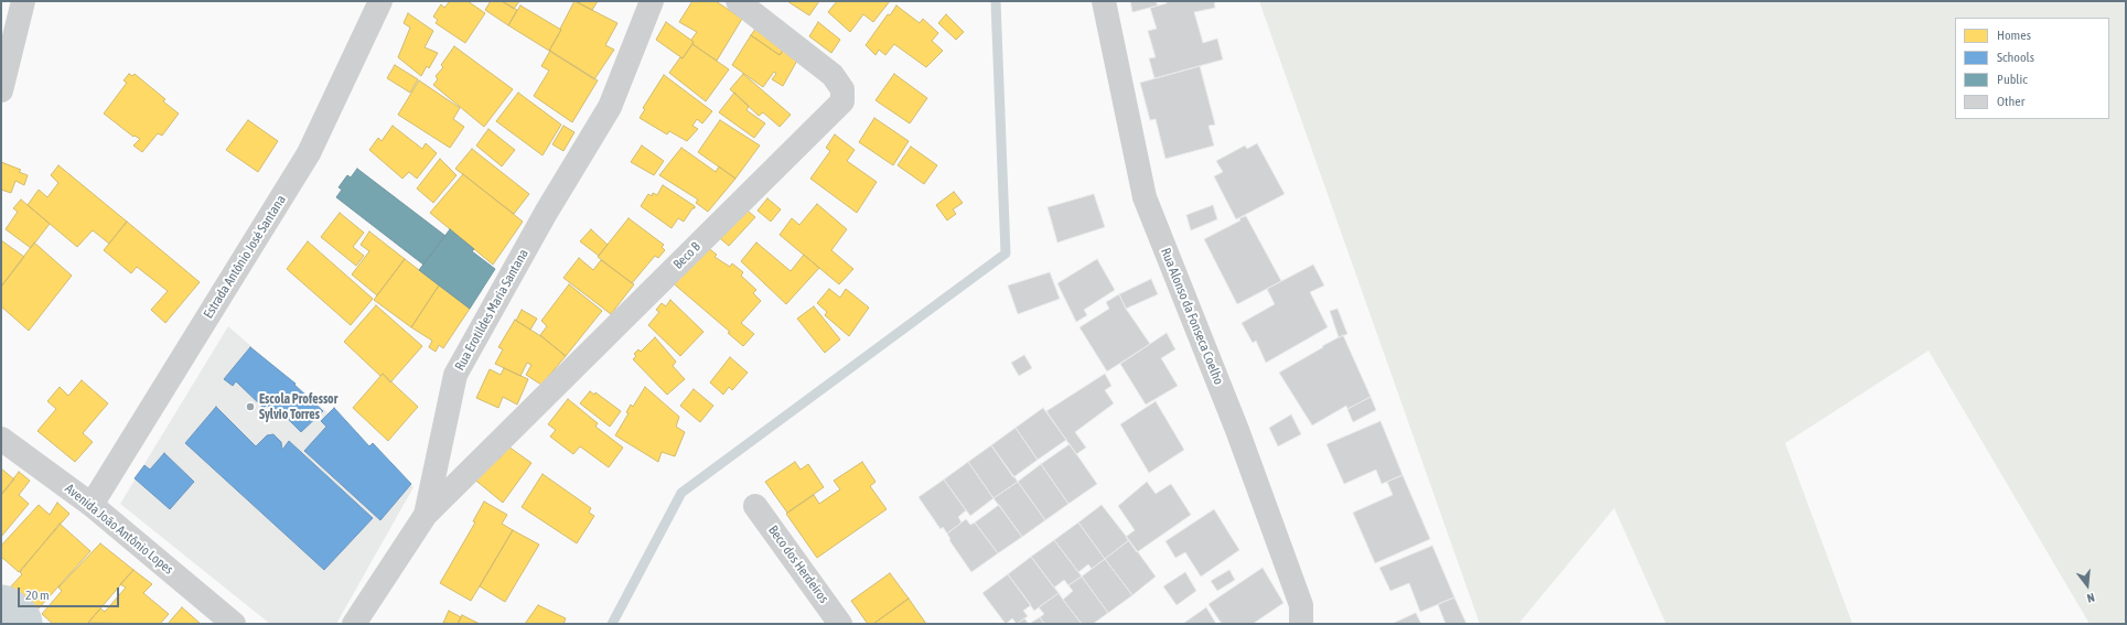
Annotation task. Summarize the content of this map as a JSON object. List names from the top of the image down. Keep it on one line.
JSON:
{"streets":{"street":["Beco B","Estrada Antônio José Santana","Rua Erotildes Maria Santana","Rua Alonso da Fonseca Coelho","Avenida João Antônio Lopes","Beco dos Herdeiros"]},"crossings":[["Beco B","Rua Erotildes Maria Santana"],["Estrada Antônio José Santana","Avenida João Antônio Lopes"]],"places":["Escola Professor Sylvio Torres"],"legend":["Homes","Schools","Public","Other"],"scale_bar":"20 m","north":"bottom"}
